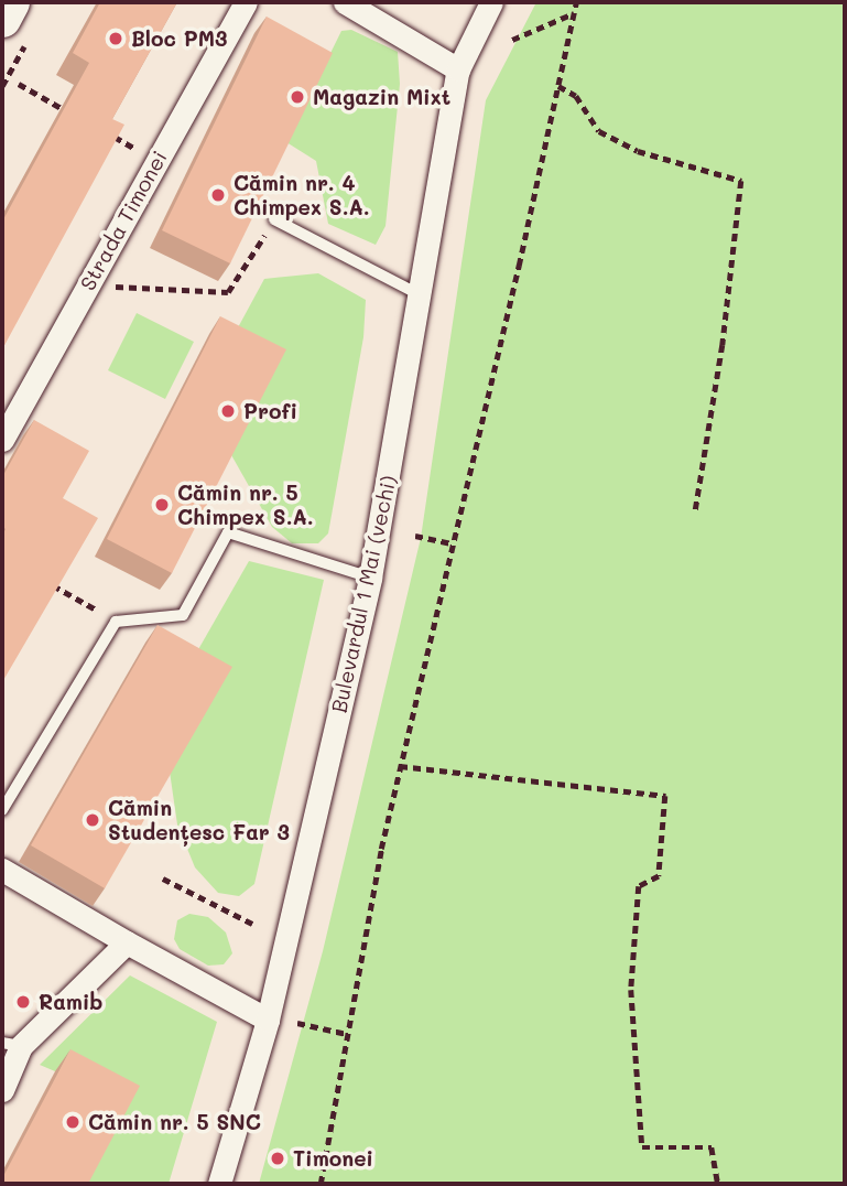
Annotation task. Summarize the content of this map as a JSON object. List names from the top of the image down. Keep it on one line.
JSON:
{"streets":{"street":["Strada Timonei","Bulevardul 1 Mai (vechi)"]},"places":["Bloc PM3","Magazin Mixt","Cămin nr. 4 Chimpex S.A.","Profi","Cămin nr. 5 Chimpex S.A.","Cămin Studențesc Far 3","Ramib","Cămin nr. 5 SNC","Timonei"]}
